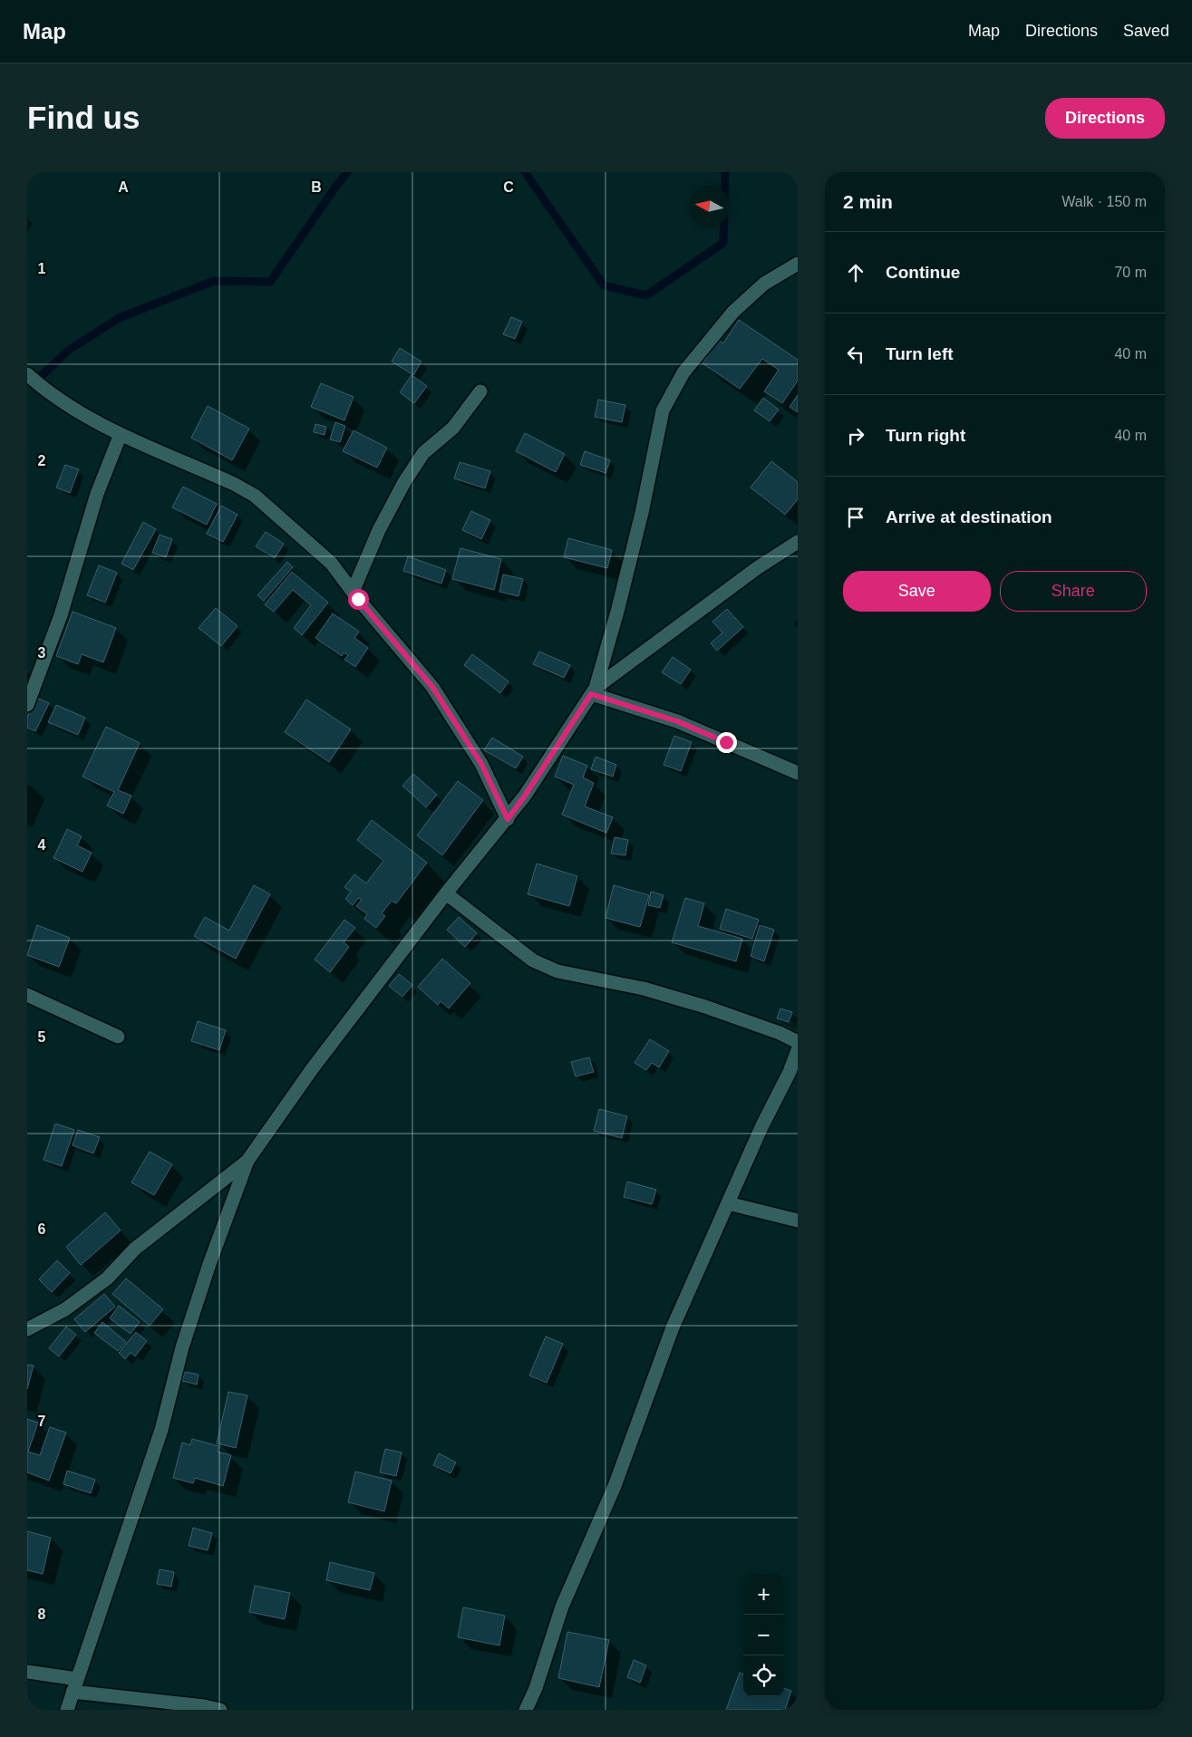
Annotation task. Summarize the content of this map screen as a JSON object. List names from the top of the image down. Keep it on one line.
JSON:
{"north":"left","page":{"header":"Map","nav":["Map","Directions","Saved"],"buttons":["Directions",["Save","Share"]],"title":"Find us","heading":["2 min","Walk · 150 m"],"list":[["Continue","70 m"],["Turn left","40 m"],["Turn right","40 m"],"Arrive at destination"],"map_buttons":["+","−"]},"grid":{"columns":["A","B","C"],"rows":["1","2","3","4","5","6","7","8"]}}
